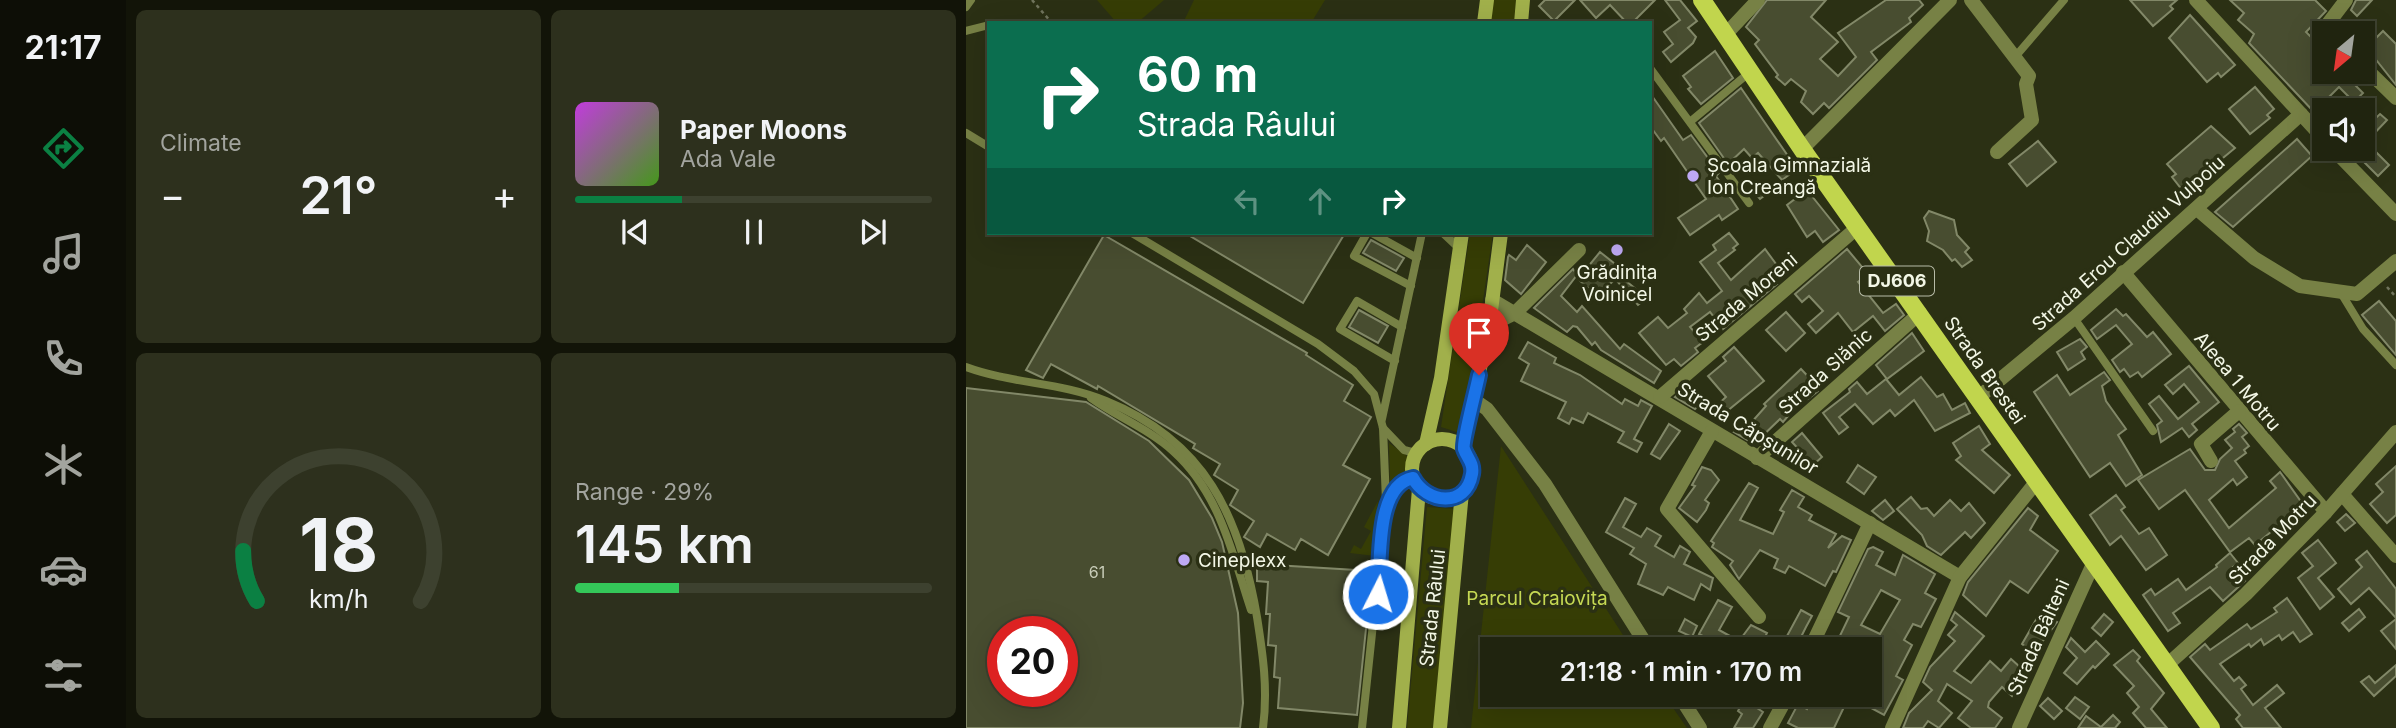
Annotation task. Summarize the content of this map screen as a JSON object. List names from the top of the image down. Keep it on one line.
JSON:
{"streets":{"main road":["DJ606","Strada Brestei","Strada Râului"],"street":["Strada Erou Claudiu Vulpoiu","Strada Moreni","Strada Slănic","Aleea 1 Motru","Strada Căpșunilor","Strada Motru","Strada Bâlteni"]},"crossings":[["Strada Erou Claudiu Vulpoiu","Strada Brestei"],["Strada Erou Claudiu Vulpoiu","Aleea 1 Motru"],["Strada Moreni","Strada Brestei"],["Strada Moreni","Strada Căpșunilor"],["Strada Brestei","Strada Slănic"],["Strada Brestei","Strada Motru"],["Strada Brestei","Strada Bâlteni"],["Strada Slănic","Strada Căpșunilor"],["Aleea 1 Motru","Strada Motru"],["Strada Căpșunilor","Strada Râului"]],"parks":["Parcul Craiovița"],"places":["Școala Gimnazială Ion Creangă","Grădinița Voinicel","Cineplexx"],"house_numbers":["61"],"north":"bottom left","page":{"tabs":"21:17","tile":["Climate",["Range · 29%","145 km"]],"turn":["60 m","Strada Râului"],"song":["Paper Moons","Ada Vale"],"heat":["−","21°","+"],"limit":"20","trip":"21:18 · 1 min · 170 m","gauge":["18","km/h"]}}
